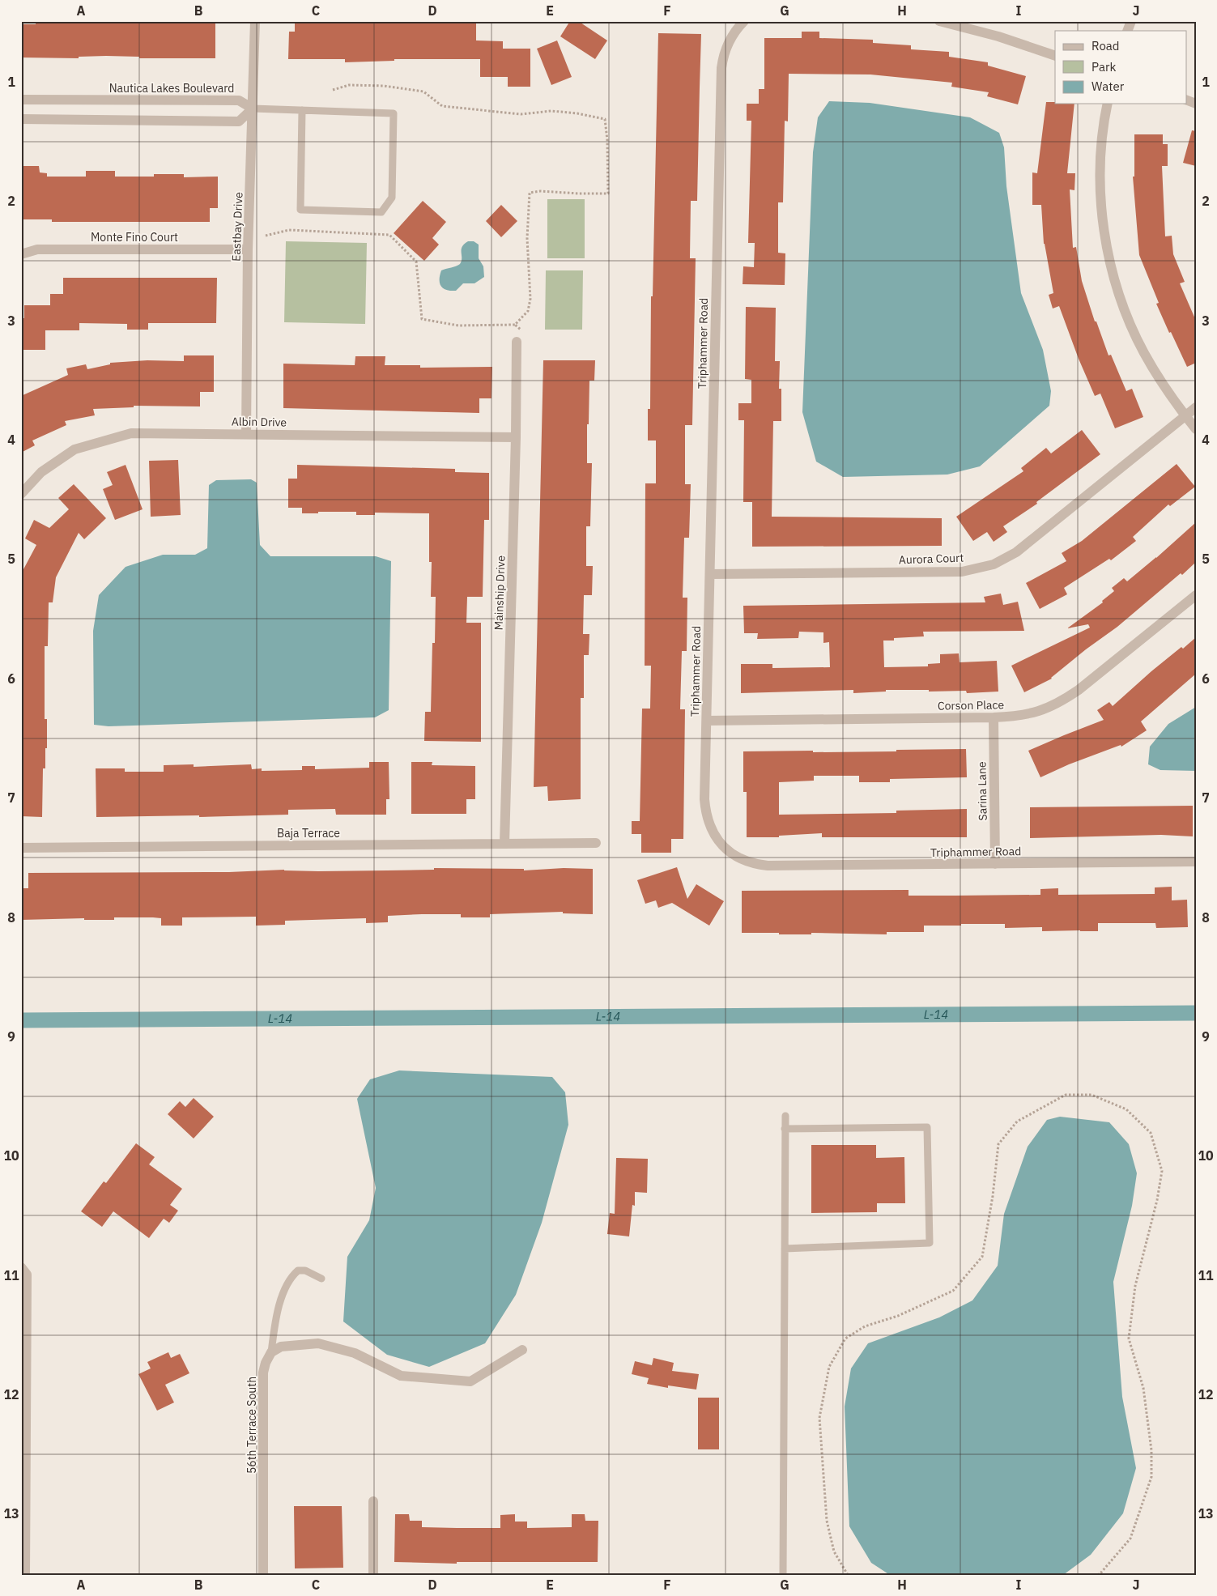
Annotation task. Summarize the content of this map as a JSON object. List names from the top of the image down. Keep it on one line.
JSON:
{"streets":{"street":["Nautica Lakes Boulevard","Eastbay Drive","Monte Fino Court","Triphammer Road","Albin Drive","Aurora Court","Mainship Drive","Corson Place","Sarina Lane","Baja Terrace","56th Terrace South"]},"crossings":[["Nautica Lakes Boulevard","Eastbay Drive"],["Eastbay Drive","Monte Fino Court"],["Eastbay Drive","Albin Drive"],["Triphammer Road","Aurora Court"],["Triphammer Road","Corson Place"],["Triphammer Road","Sarina Lane"],["Albin Drive","Mainship Drive"],["Mainship Drive","Baja Terrace"],["Corson Place","Sarina Lane"]],"water":["L-14"],"legend":["Road","Park","Water"],"grid":{"columns":["A","B","C","D","E","F","G","H","I","J"],"rows":["1","2","3","4","5","6","7","8","9","10","11","12","13"]}}
